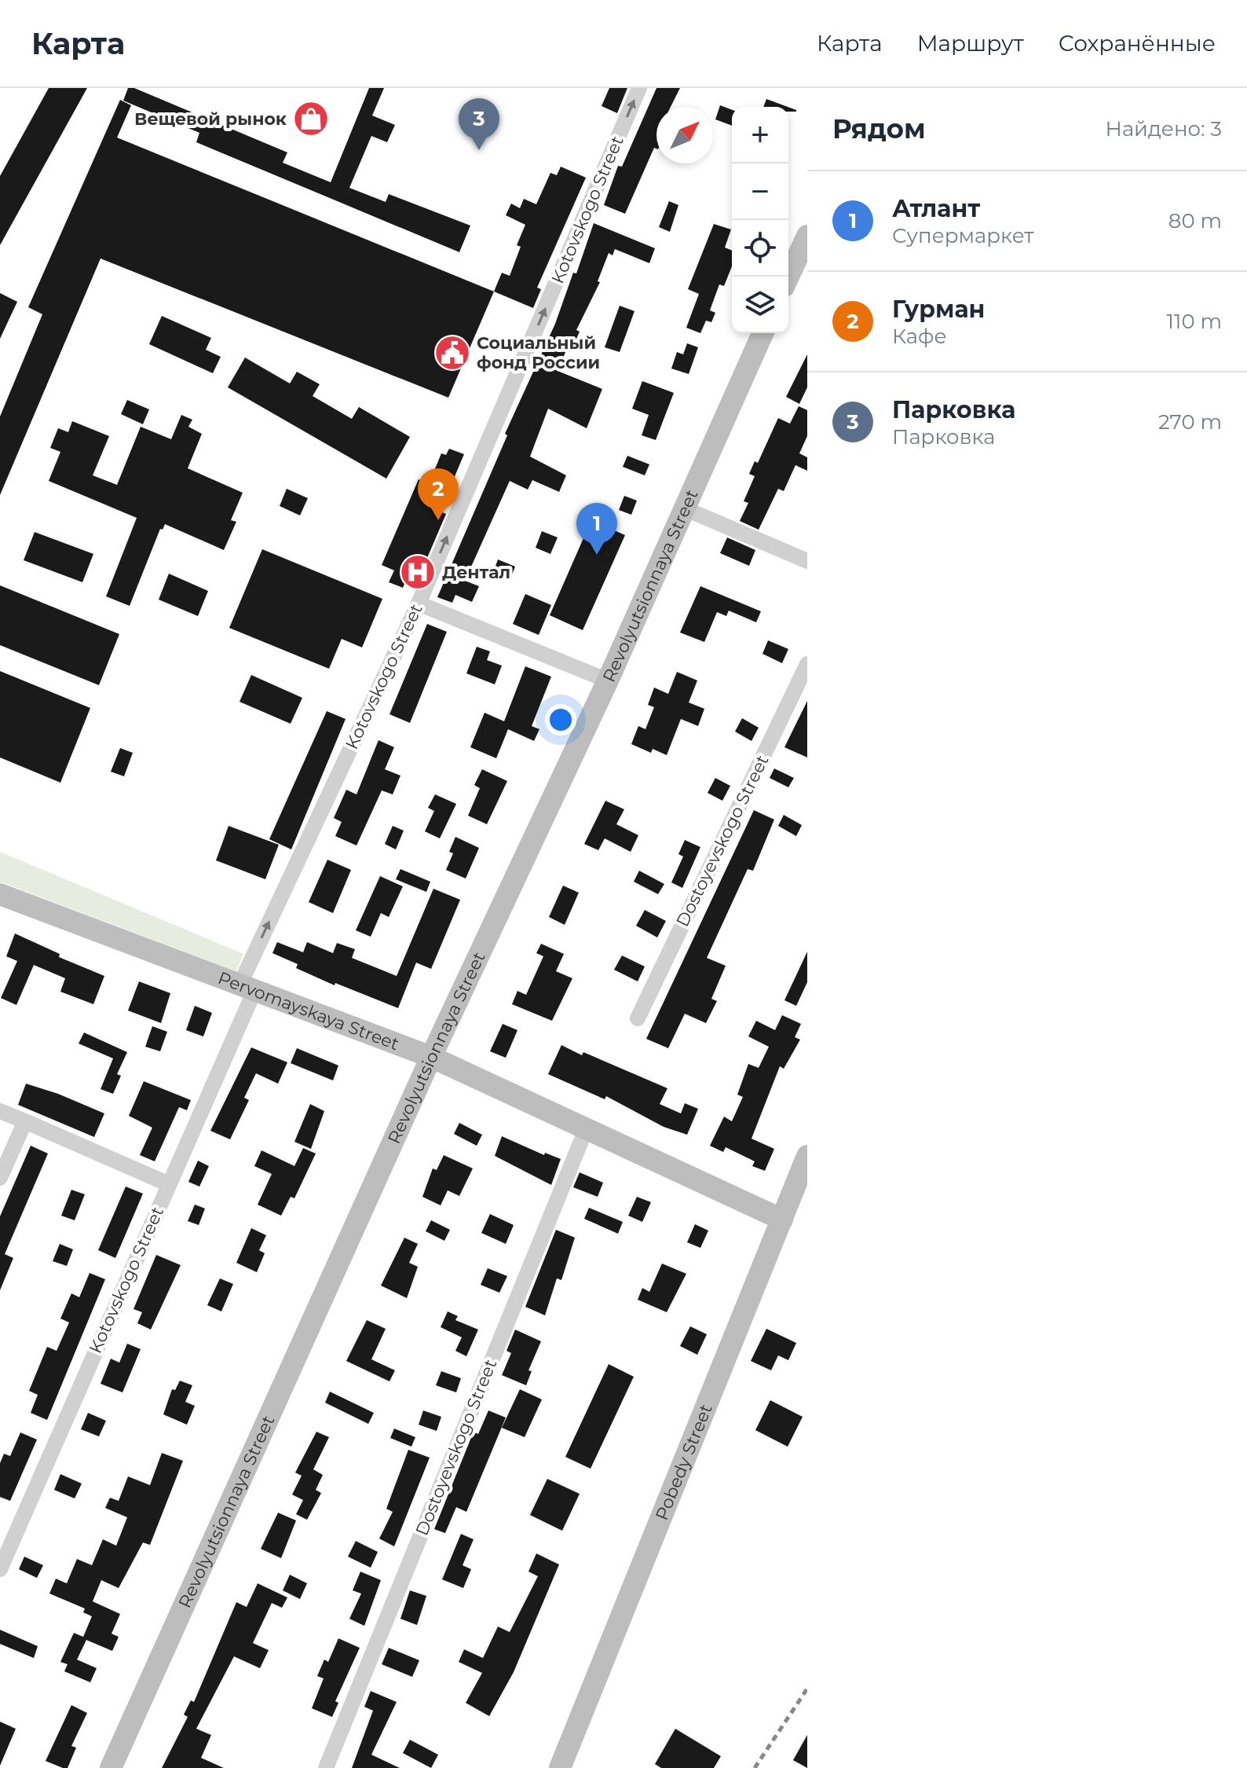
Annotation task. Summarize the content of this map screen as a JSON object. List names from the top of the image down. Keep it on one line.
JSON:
{"streets":{"street":["Kotovskogo Street","Revolyutsionnaya Street","Dostoyevskogo Street","Pervomayskaya Street","Pobedy Street"]},"crossings":[["Kotovskogo Street","Pervomayskaya Street"],["Revolyutsionnaya Street","Pervomayskaya Street"],["Dostoyevskogo Street","Pervomayskaya Street"],["Pervomayskaya Street","Pobedy Street"]],"one_way":["Kotovskogo Street"],"places":{"shop":["Вещевой рынок"],"public building":["Социальный фонд России"],"hospital":["Дентал"]},"north":"top right","page":{"header":"Карта","nav":["Карта","Маршрут","Сохранённые"],"heading":["Рядом","Найдено: 3"],"pins":["3","2","1"],"map_buttons":["+","−"],"list":[{"mark":"1","name":"Атлант","note":"Супермаркет","value":"80 m"},{"mark":"2","name":"Гурман","note":"Кафе","value":"110 m"},{"mark":"3","name":"Парковка","note":"Парковка","value":"270 m"}]}}
